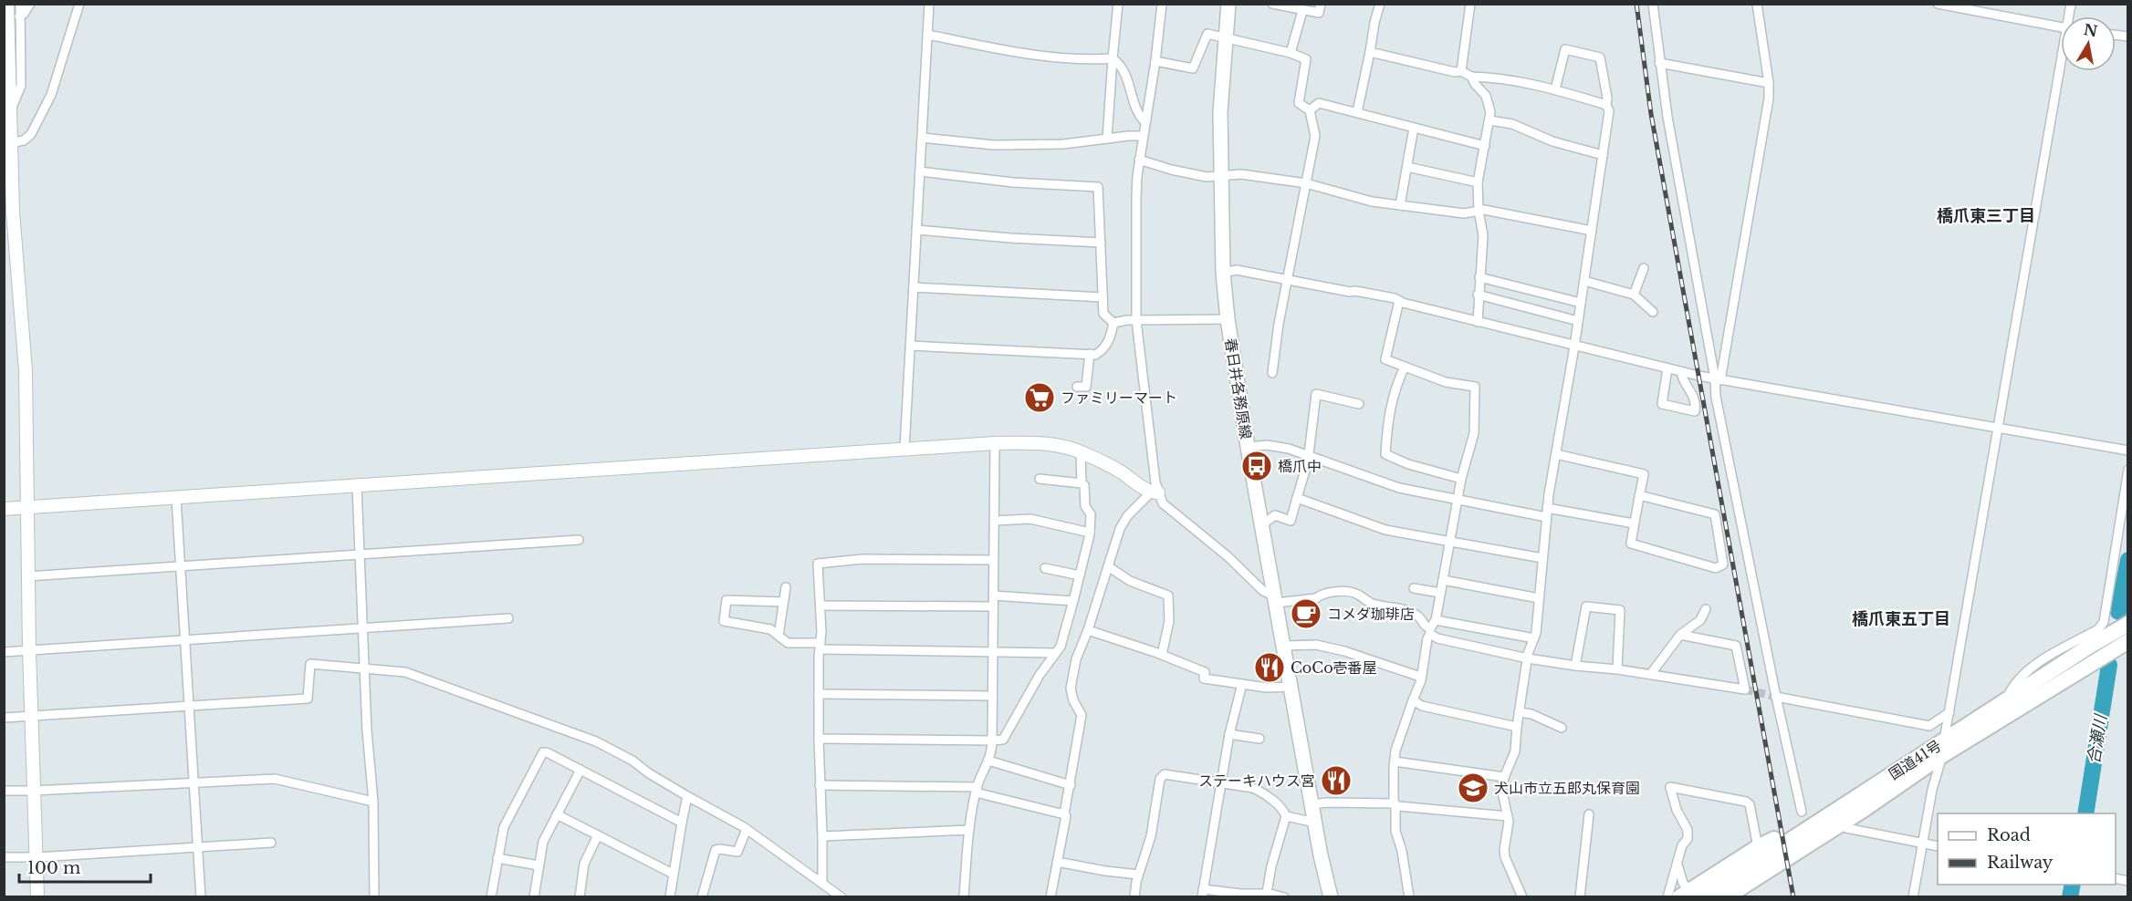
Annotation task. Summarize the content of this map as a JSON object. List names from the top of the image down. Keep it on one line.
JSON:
{"streets":{"highway":["国道41号"],"main road":["春日井各務原線"]},"districts":["橋爪東三丁目","橋爪東五丁目"],"water":["合瀬川"],"places":{"supermarket":["ファミリーマート"],"bus stop":["橋爪中"],"cafe":["コメダ珈琲店"],"restaurant":["CoCo壱番屋","ステーキハウス宮"],"school or university":["犬山市立五郎丸保育園"]},"legend":["Road","Railway"],"scale_bar":"100 m","north":"top"}
